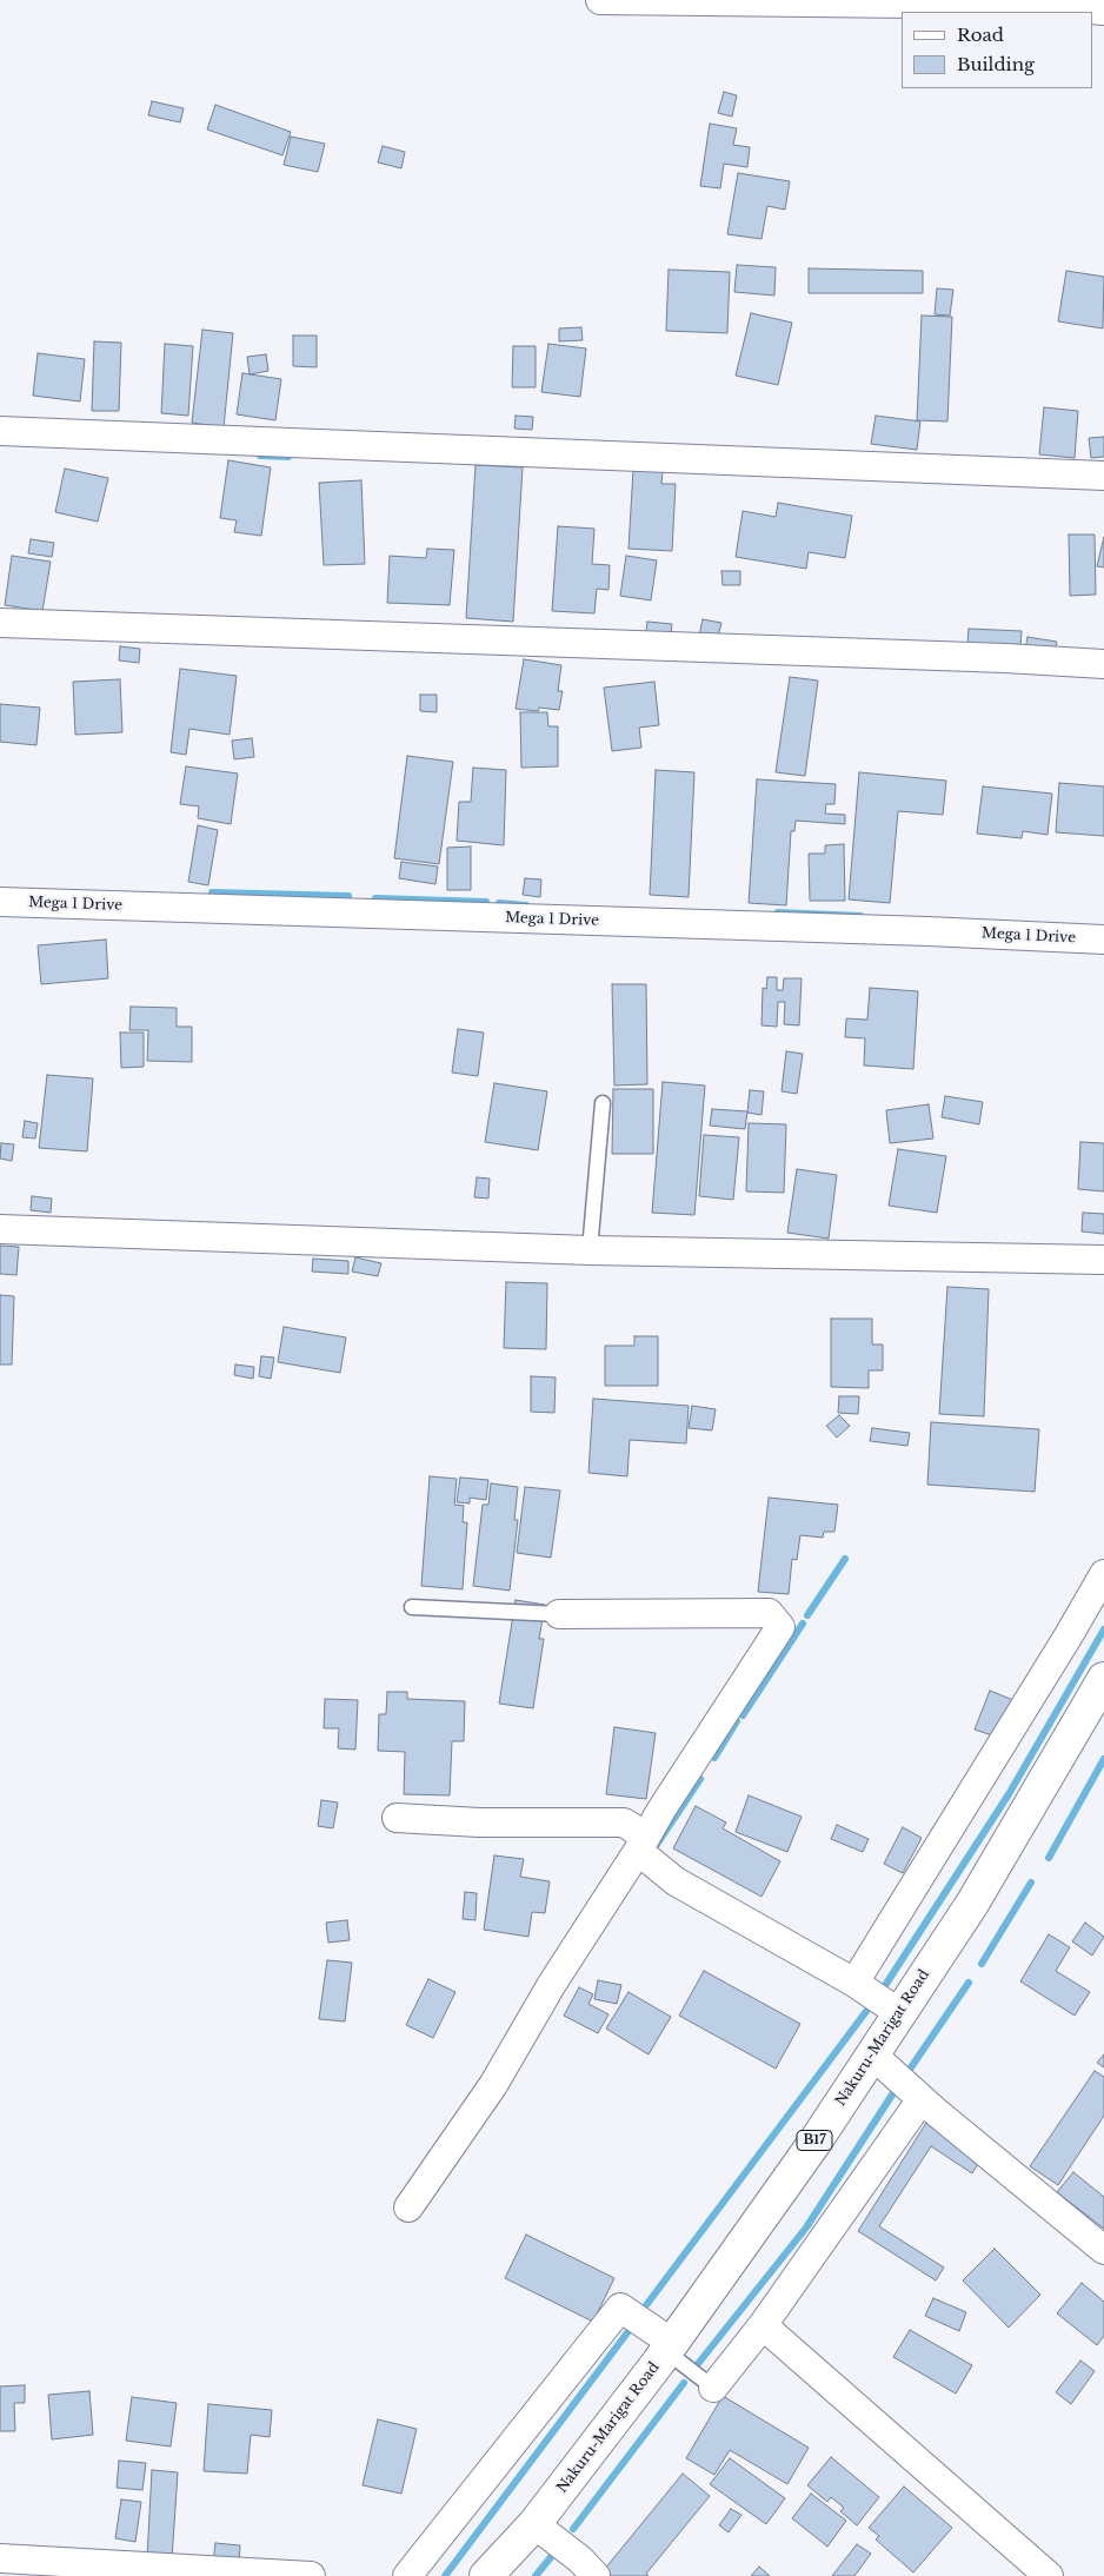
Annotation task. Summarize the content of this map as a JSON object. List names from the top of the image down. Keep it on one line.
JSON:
{"streets":{"main road":["Nakuru-Marigat Road","B17"],"street":["Mega 1 Drive"]},"legend":["Road","Building"]}
